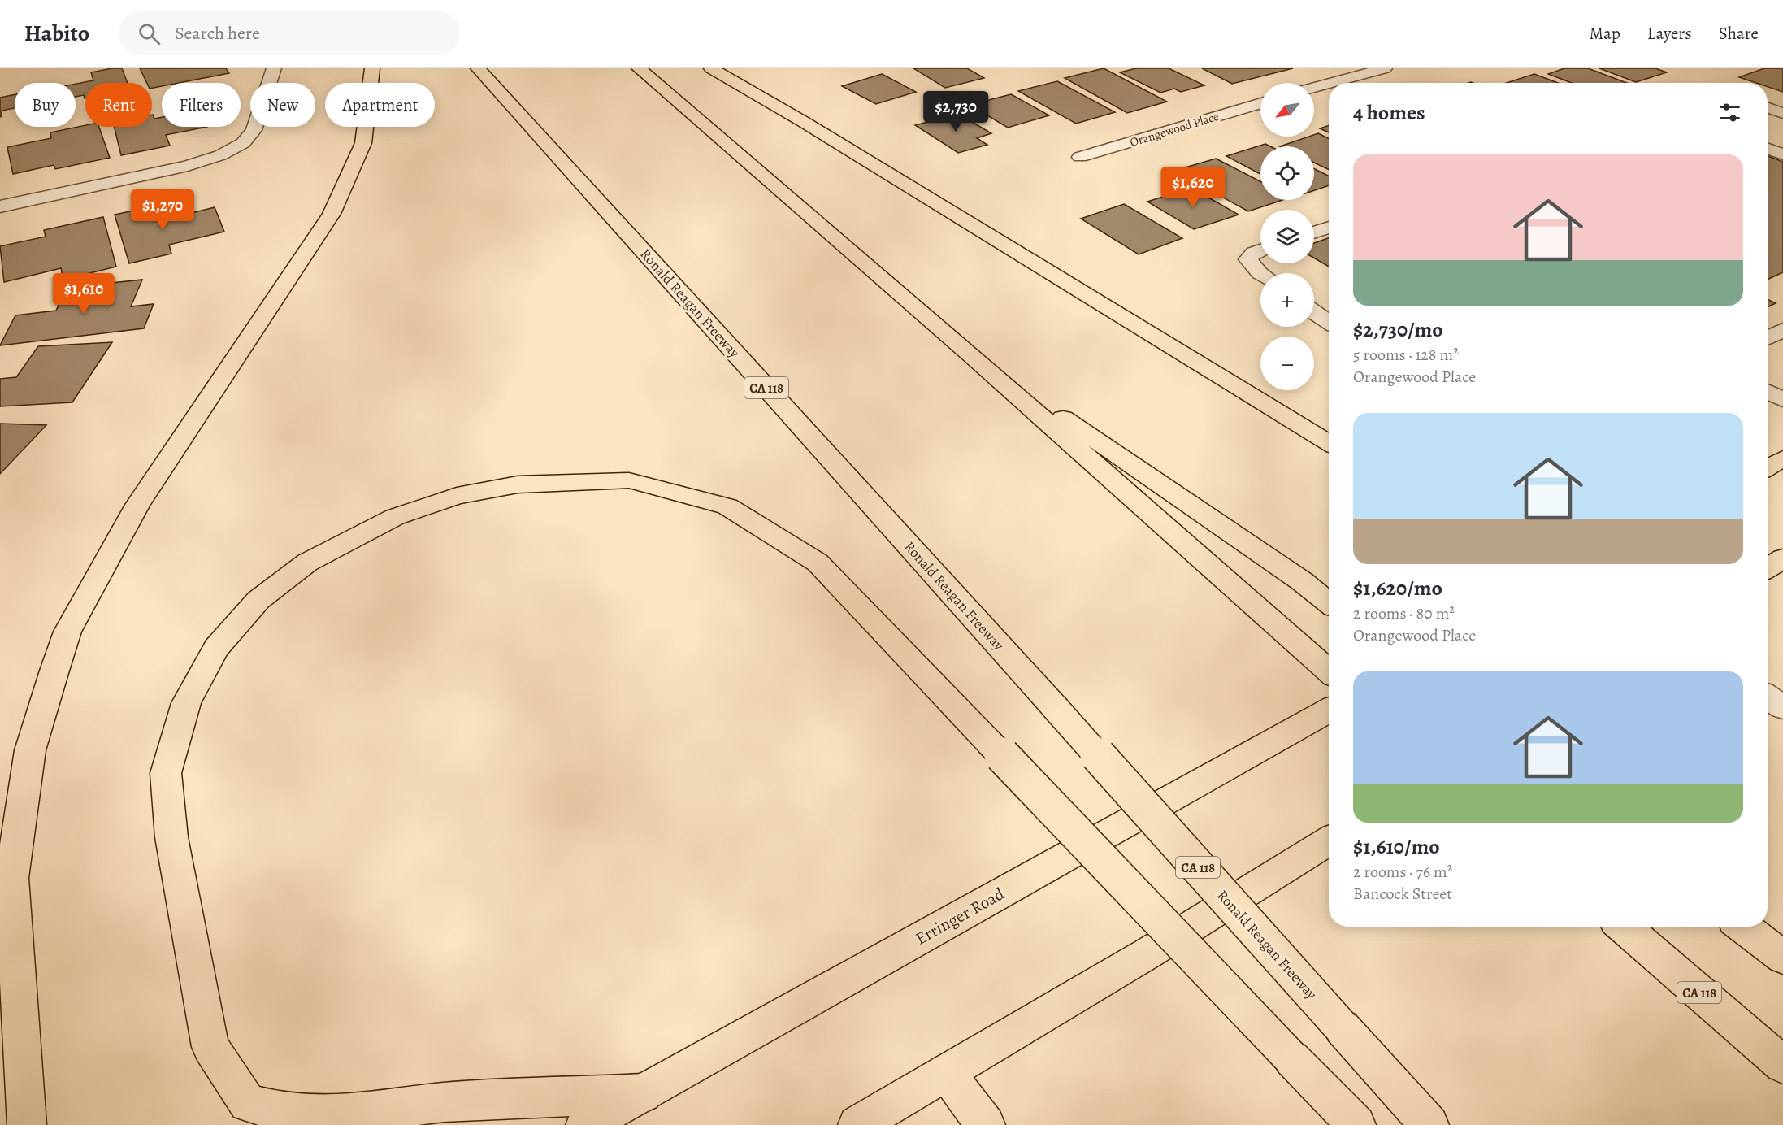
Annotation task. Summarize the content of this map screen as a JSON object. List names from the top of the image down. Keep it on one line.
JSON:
{"streets":{"main road":["Ronald Reagan Freeway","CA 118","Erringer Road"],"street":["Orangewood Place"]},"north":"bottom left","page":{"header":"Habito","search":"Search here","nav":["Map","Layers","Share"],"map_buttons":["+","−"],"chip":["Buy","Rent","Filters","New","Apartment"],"heading":"4 homes","price":["$2,730","$1,620","$1,270","$1,610"],"list":[{"name":"$2,730/mo","note":"5 rooms · 128 m² · Orangewood Place"},{"name":"$1,620/mo","note":"2 rooms · 80 m² · Orangewood Place"},{"name":"$1,610/mo","note":"2 rooms · 76 m² · Bancock Street"}]}}
